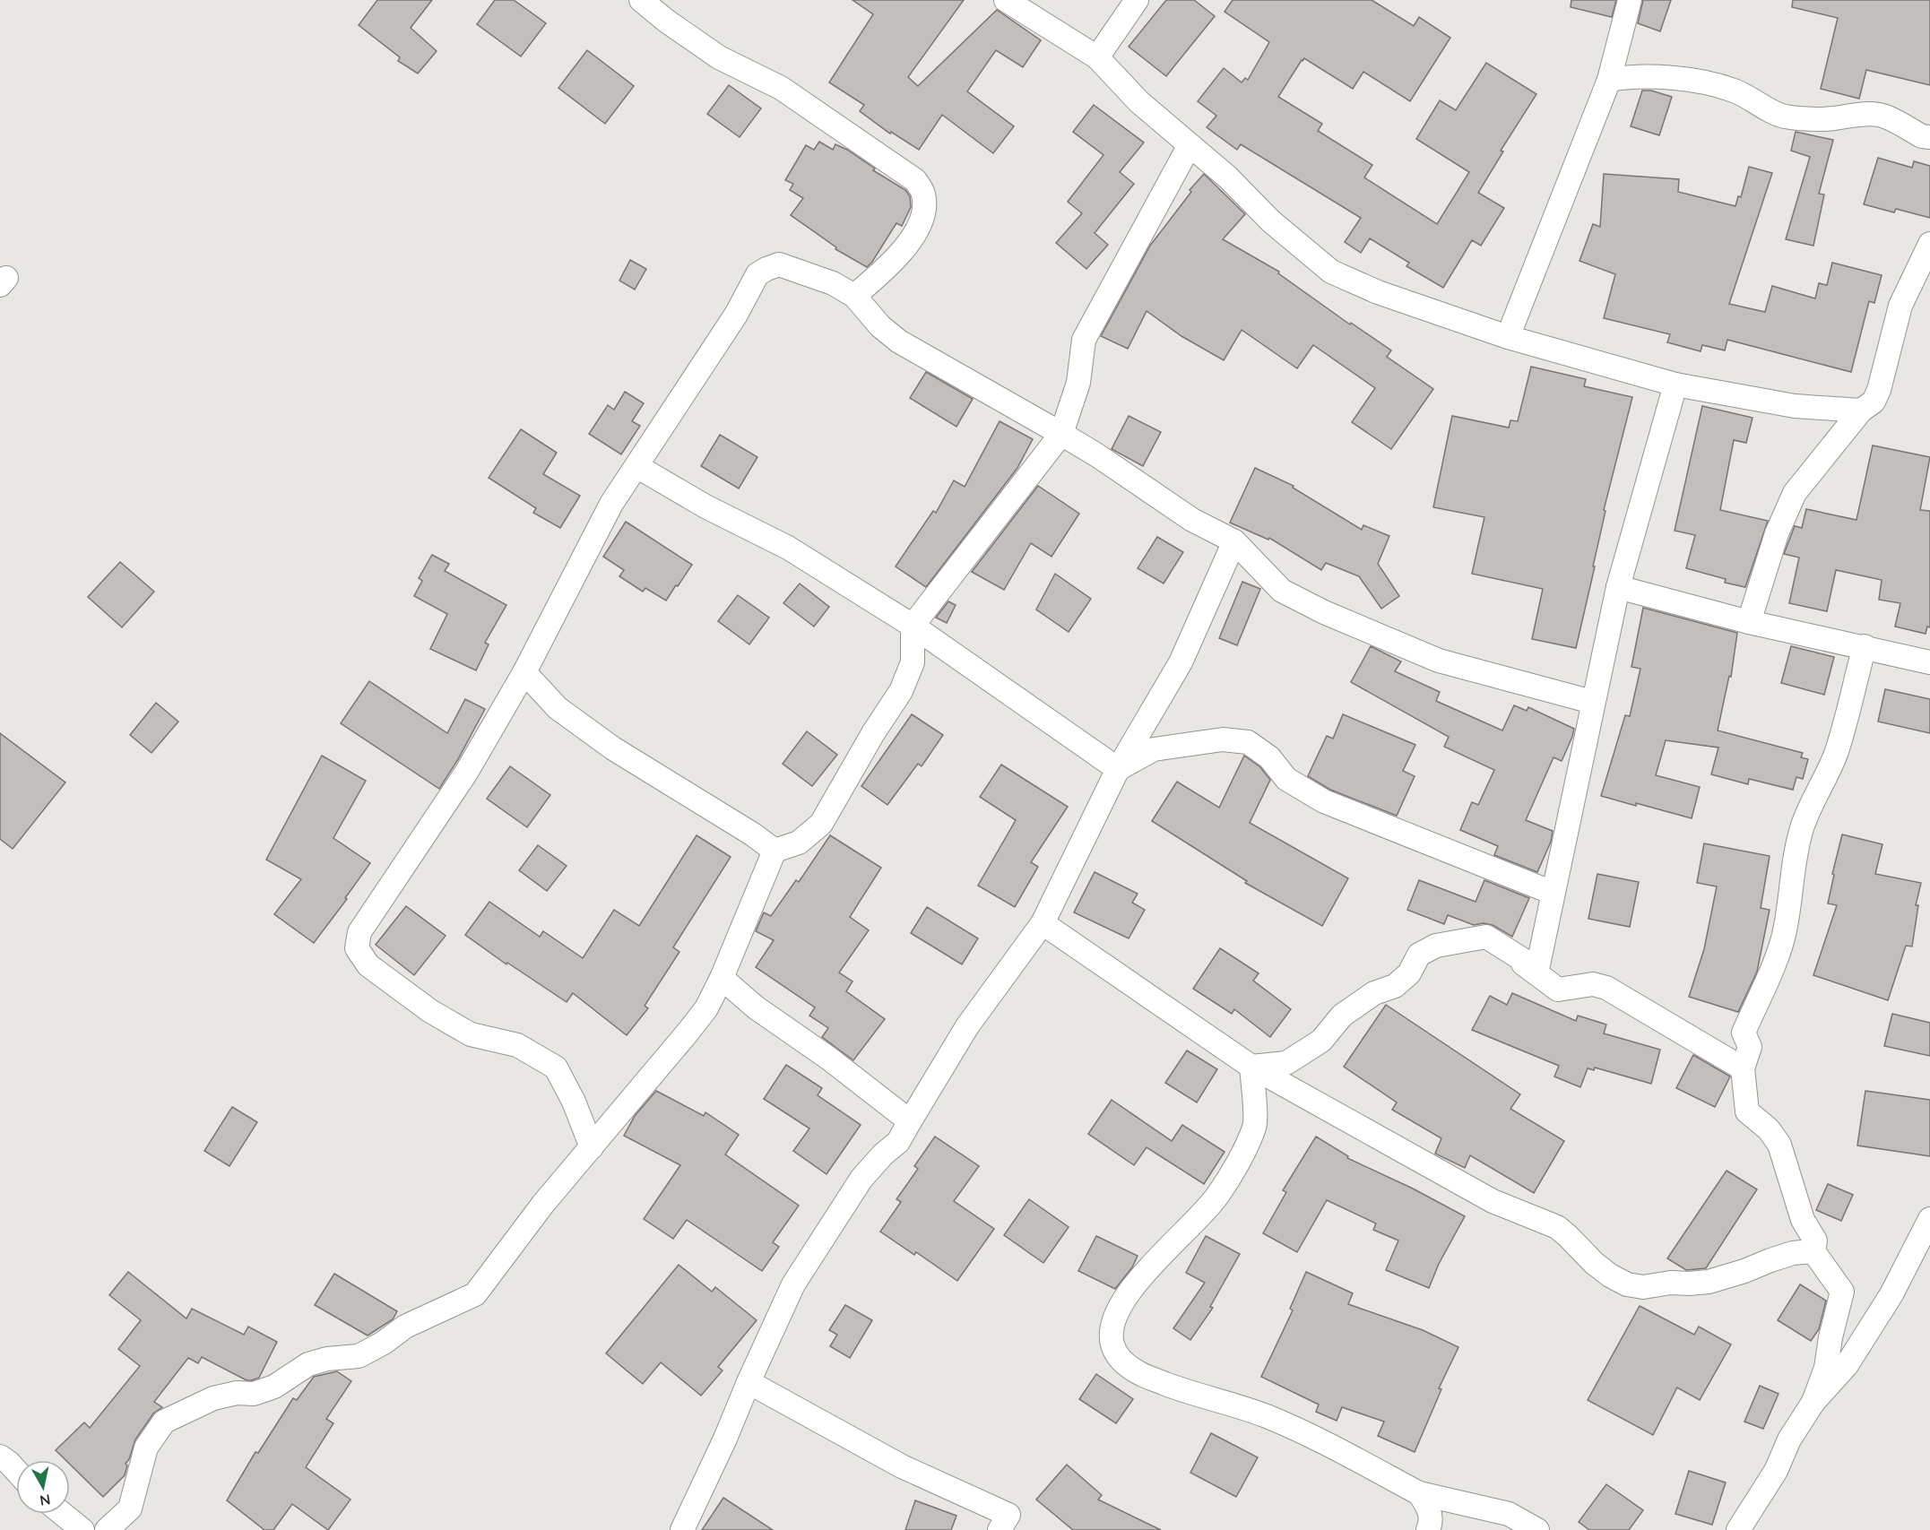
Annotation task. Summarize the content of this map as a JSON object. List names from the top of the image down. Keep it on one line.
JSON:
{"north":"bottom"}
